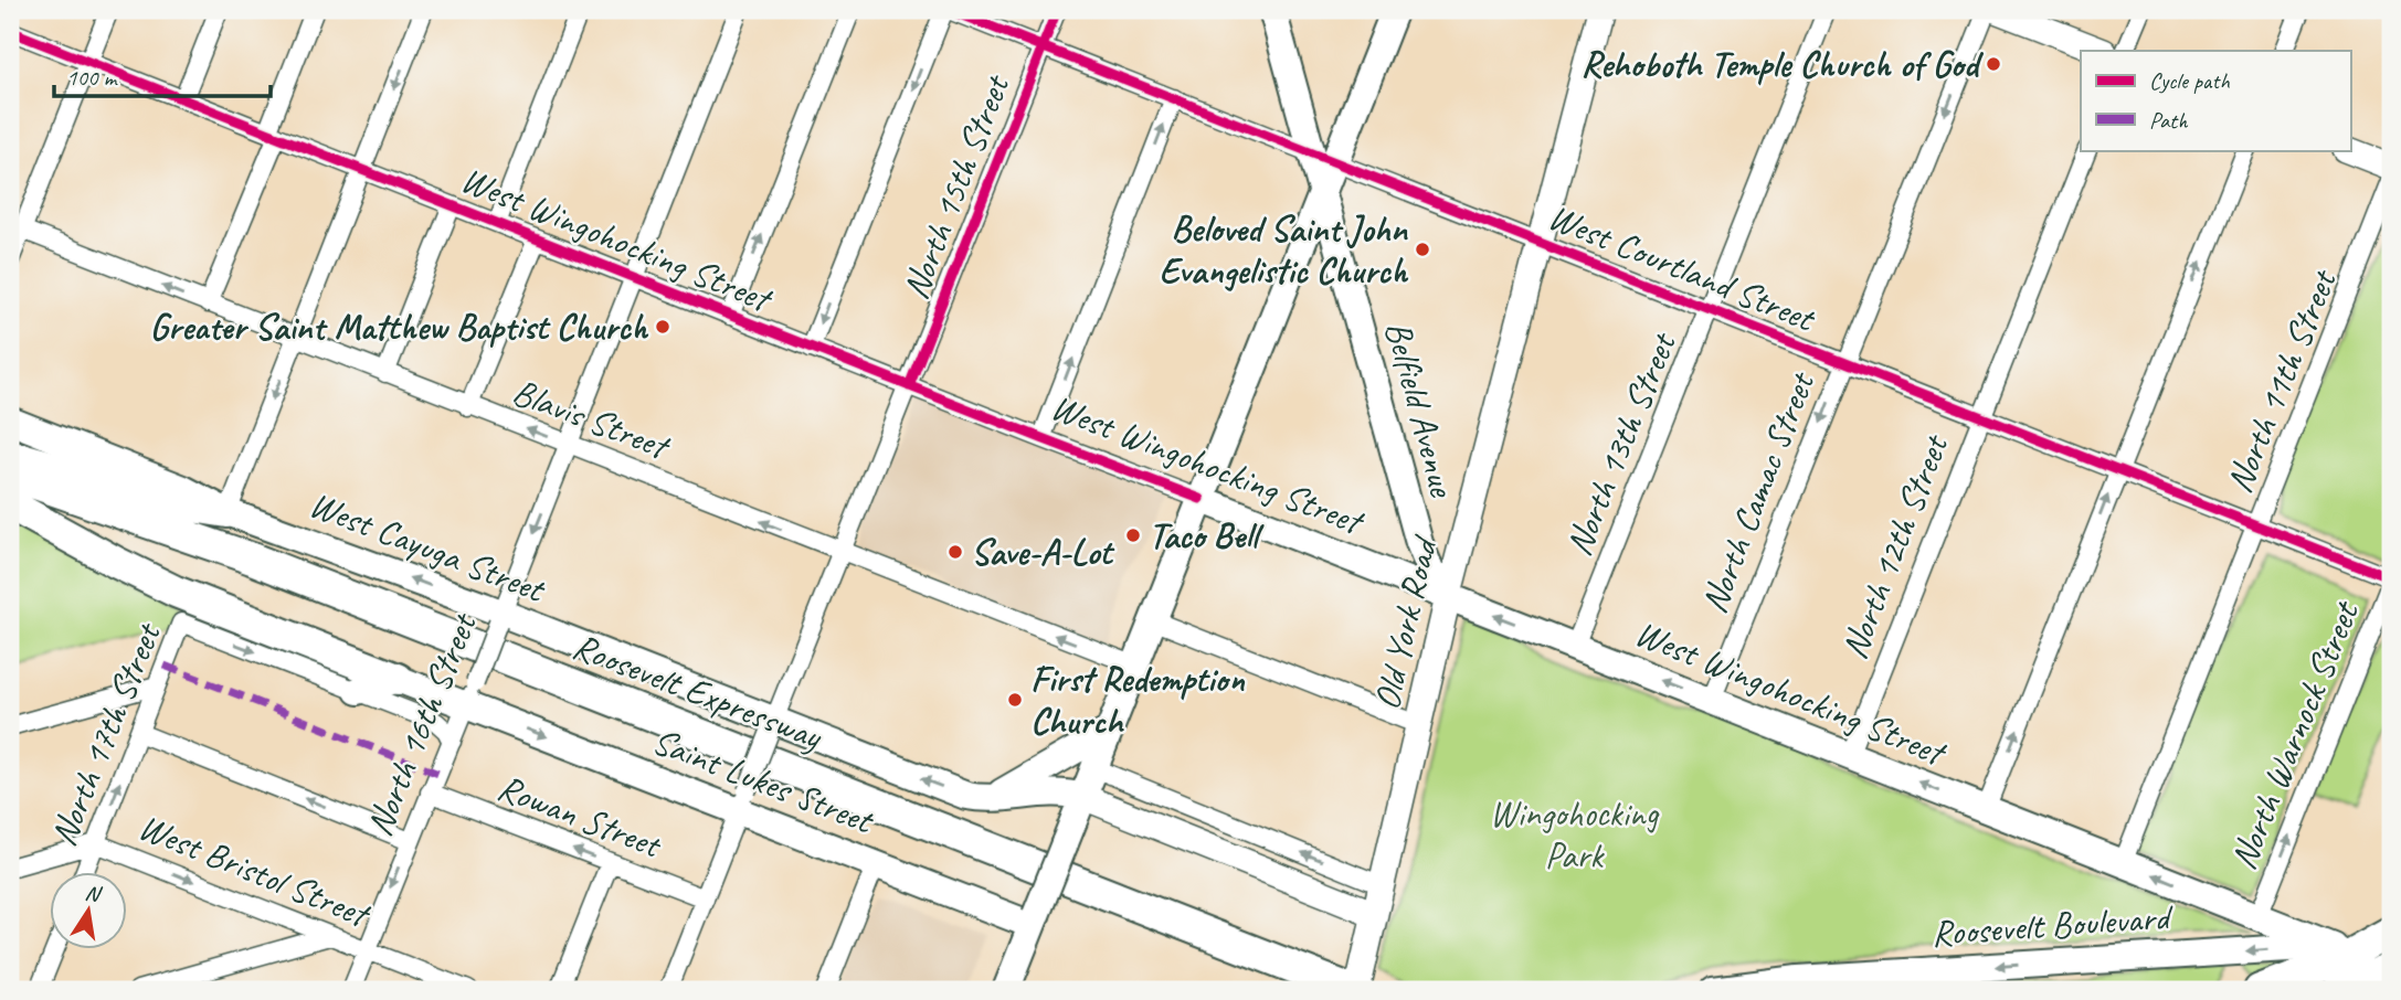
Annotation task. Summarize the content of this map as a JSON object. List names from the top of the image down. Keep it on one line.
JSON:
{"streets":{"highway":["Roosevelt Expressway"],"main road":["West Wingohocking Street","Belfield Avenue","West Cayuga Street","Saint Lukes Street","Roosevelt Boulevard"],"street":["North 15th Street","West Courtland Street","North 11th Street","Blavis Street","North 13th Street","North Camac Street","North 12th Street","Old York Road","North 16th Street","North 17th Street","North Warnock Street","Rowan Street","West Bristol Street"]},"crossings":[["North 15th Street","West Wingohocking Street"],["North 15th Street","West Courtland Street"],["North 15th Street","Blavis Street"],["North 15th Street","West Cayuga Street"],["North 15th Street","Saint Lukes Street"],["North 15th Street","Rowan Street"],["West Wingohocking Street","North 11th Street"],["West Wingohocking Street","Belfield Avenue"],["West Wingohocking Street","North 13th Street"],["West Wingohocking Street","North Camac Street"],["West Wingohocking Street","North 12th Street"],["West Wingohocking Street","Old York Road"],["West Wingohocking Street","North 16th Street"],["West Wingohocking Street","North Warnock Street"],["West Wingohocking Street","Roosevelt Boulevard"],["West Courtland Street","North 11th Street"],["West Courtland Street","Belfield Avenue"],["West Courtland Street","North 13th Street"],["West Courtland Street","North Camac Street"],["West Courtland Street","North 12th Street"],["West Courtland Street","Old York Road"],["West Courtland Street","North Warnock Street"],["Belfield Avenue","Old York Road"],["Blavis Street","North 16th Street"],["West Cayuga Street","North 16th Street"],["Old York Road","Roosevelt Expressway"],["North 16th Street","North 17th Street"],["North 16th Street","Saint Lukes Street"],["North 16th Street","Rowan Street"],["North 16th Street","West Bristol Street"],["North 17th Street","West Bristol Street"]],"one_way":["Blavis Street","North Camac Street","West Cayuga Street","North Warnock Street","Saint Lukes Street","Rowan Street","Roosevelt Boulevard"],"parks":["Wingohocking Park"],"places":["Rehoboth Temple Church of God","Beloved Saint John Evangelistic Church","Greater Saint Matthew Baptist Church","Taco Bell","Save-A-Lot","First Redemption Church"],"legend":["Cycle path","Path"],"scale_bar":"100 m","north":"top"}
